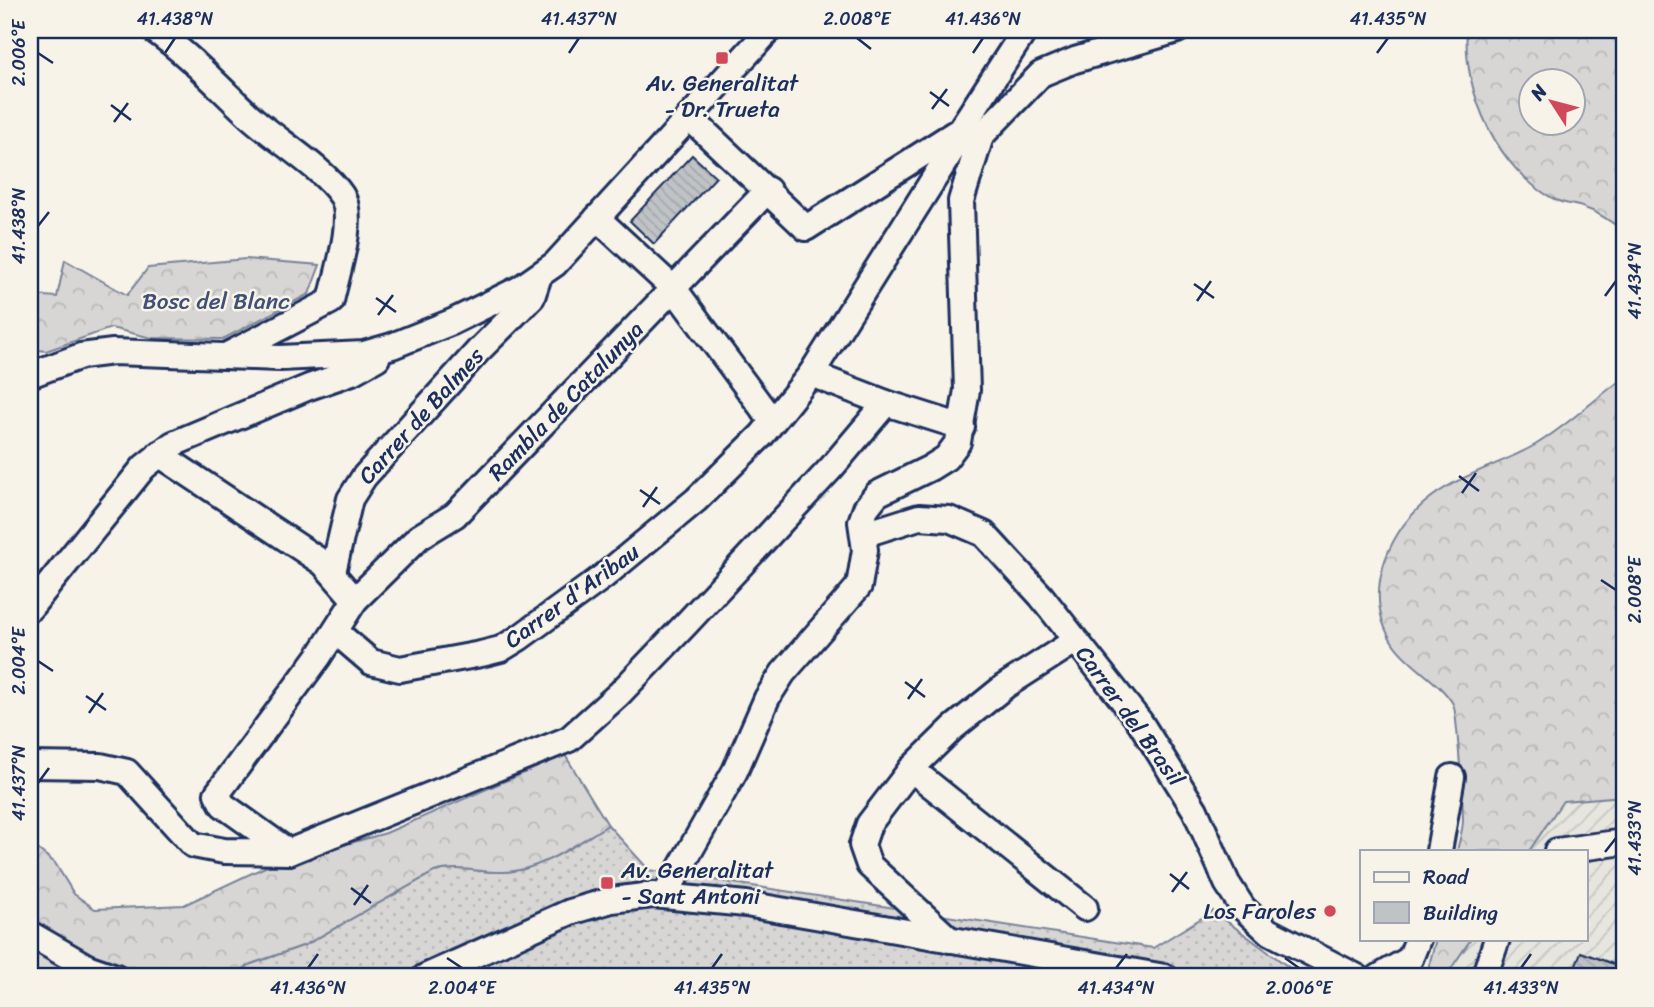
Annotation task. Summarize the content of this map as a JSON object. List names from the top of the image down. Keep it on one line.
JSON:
{"streets":{"street":["Rambla de Catalunya","Carrer de Balmes","Carrer d'Aribau","Carrer del Brasil"]},"parks":["Bosc del Blanc"],"places":{"transit":["Av. Generalitat - Dr. Trueta","Av. Generalitat - Sant Antoni"],"other":["Los Faroles"]},"legend":["Road","Building"],"north":"top left","coordinates":["41.438°N","41.437°N","2.008°E","41.436°N","41.435°N","2.006°E","41.434°N","2.004°E","41.433°N"]}
